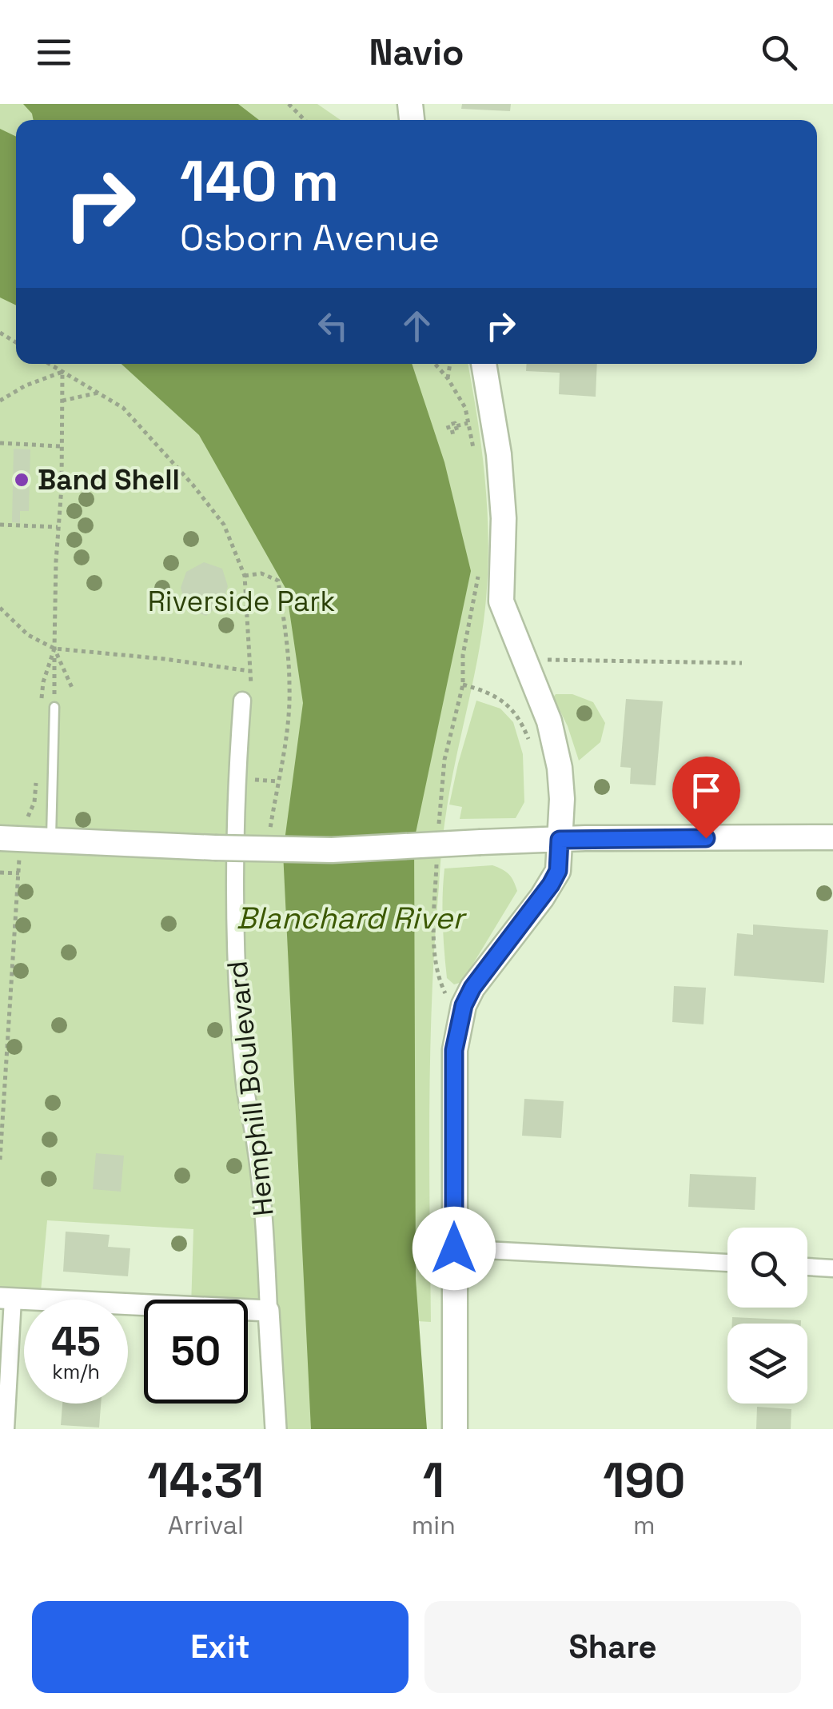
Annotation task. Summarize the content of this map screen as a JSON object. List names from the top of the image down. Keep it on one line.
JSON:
{"streets":{"street":["Hemphill Boulevard"]},"water":["Blanchard River"],"parks":["Riverside Park"],"places":["Band Shell"],"page":{"header":"Navio","turn":["140 m","Osborn Avenue"],"speed":"45 km/h","limit":"50","eta":["14:31","Arrival","1","min","190","m"],"buttons":["Exit","Share"]}}
